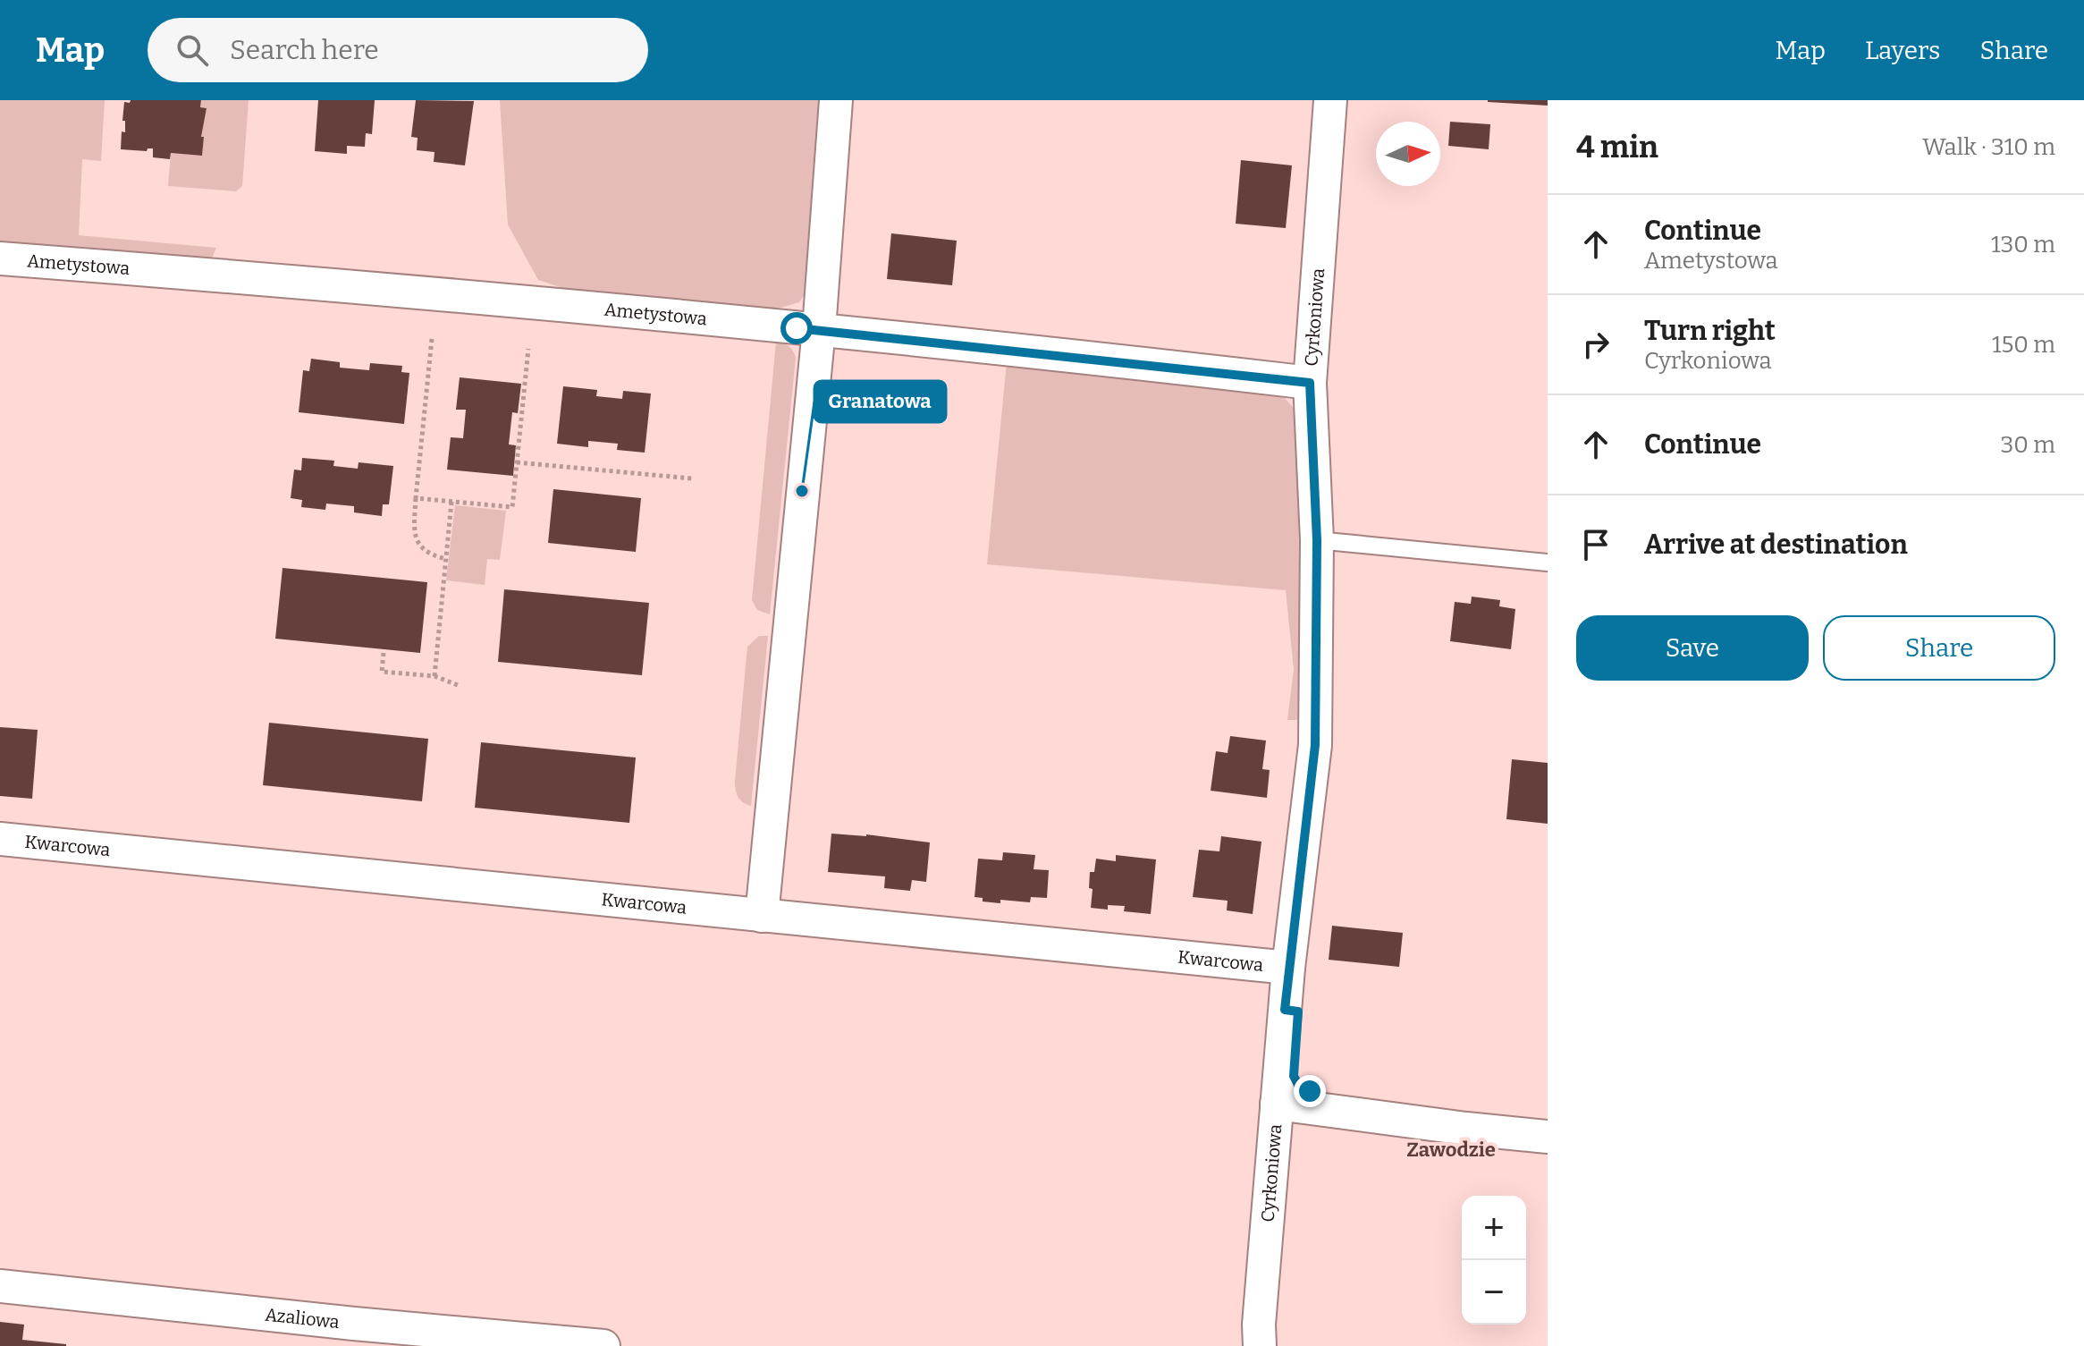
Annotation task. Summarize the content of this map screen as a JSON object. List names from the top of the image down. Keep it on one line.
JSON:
{"streets":{"street":["Ametystowa","Cyrkoniowa","Kwarcowa","Azaliowa"]},"crossings":[["Ametystowa","Cyrkoniowa"],["Cyrkoniowa","Kwarcowa"]],"districts":["Zawodzie"],"places":["Granatowa"],"north":"right","page":{"header":"Map","search":"Search here","nav":["Map","Layers","Share"],"heading":["4 min","Walk · 310 m"],"list":[["Continue","Ametystowa","130 m"],["Turn right","Cyrkoniowa","150 m"],["Continue","30 m"],"Arrive at destination"],"buttons":["Save","Share"],"map_buttons":["+","−"]}}
